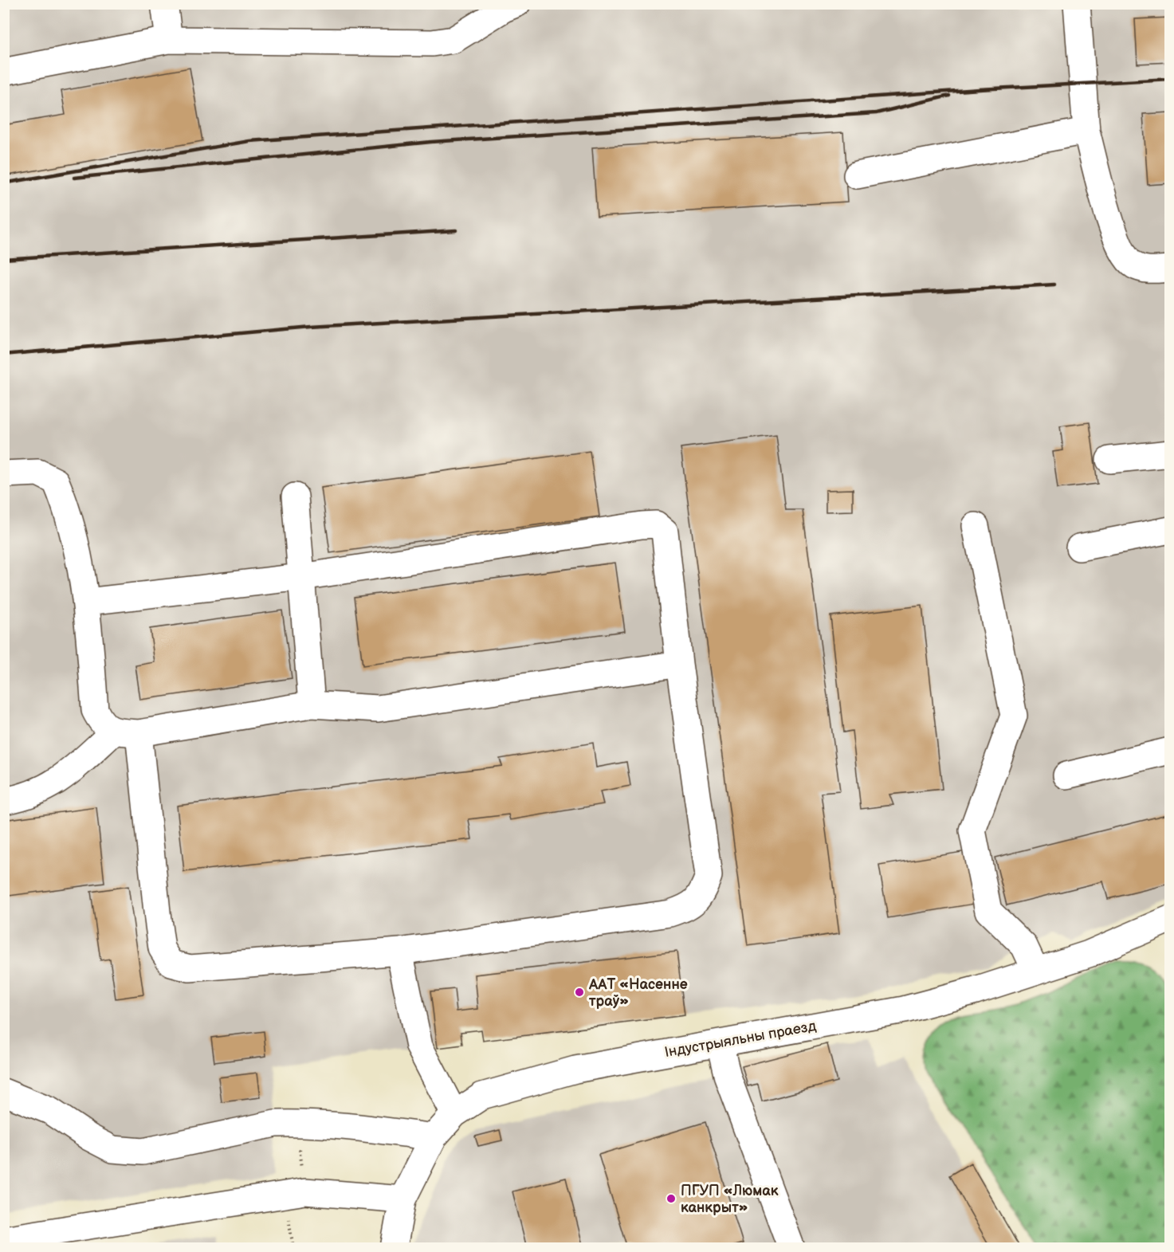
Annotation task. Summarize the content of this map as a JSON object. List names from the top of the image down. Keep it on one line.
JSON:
{"streets":{"street":["Індустрыяльны праезд"]},"places":["ААТ «Насенне траў»","ПГУП «Люмак канкрыт»"]}
